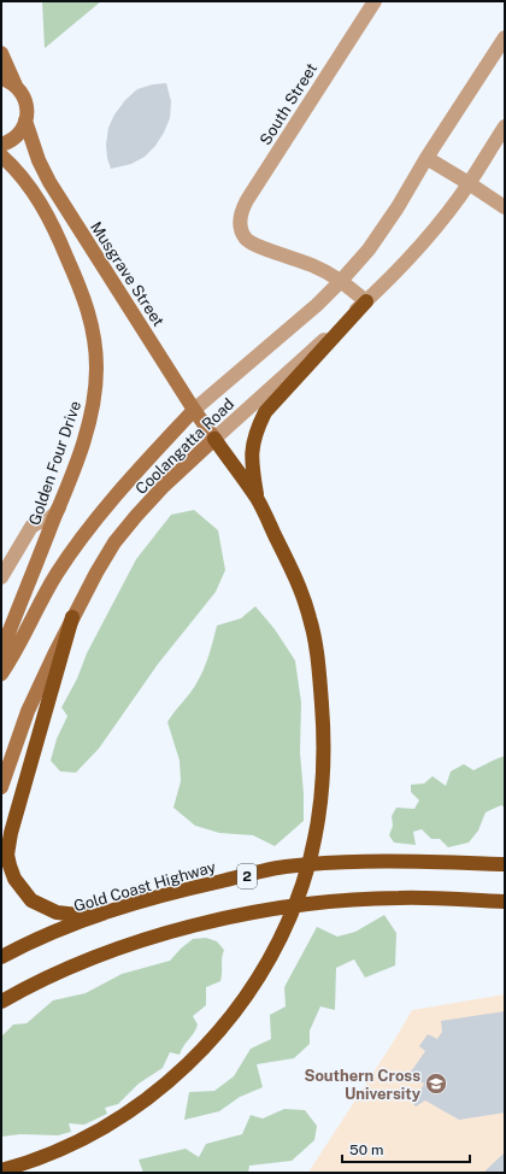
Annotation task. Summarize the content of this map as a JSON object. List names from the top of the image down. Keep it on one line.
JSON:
{"streets":{"highway":["2","Gold Coast Highway"],"main road":["Musgrave Street","Coolangatta Road","Golden Four Drive"],"street":["South Street"]},"crossings":[["South Street","Coolangatta Road"],["Musgrave Street","Coolangatta Road"]],"places":{"school or university":["Southern Cross University"]},"scale_bar":"50 m"}
